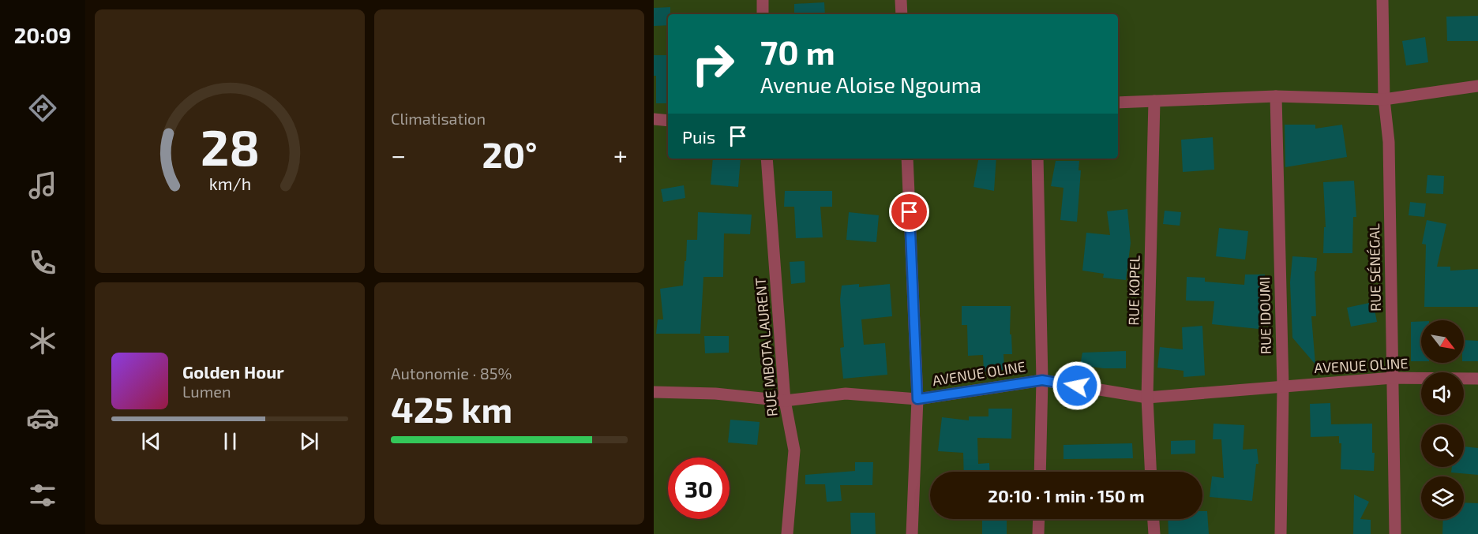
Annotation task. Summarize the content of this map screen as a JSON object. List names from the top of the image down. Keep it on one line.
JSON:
{"streets":{"street":["RUE SÉNÉGAL","RUE KOPEL","RUE IDOUMI","RUE MBOTA LAURENT","AVENUE OLINE"]},"crossings":[["RUE SÉNÉGAL","AVENUE OLINE"],["RUE KOPEL","AVENUE OLINE"],["RUE IDOUMI","AVENUE OLINE"],["RUE MBOTA LAURENT","AVENUE OLINE"]],"north":"bottom right","page":{"tabs":"20:09","tile":["Climatisation",["Autonomie · 85%","425 km"]],"turn":["70 m","Avenue Aloise Ngouma"],"then":"Puis","heat":["−","20°","+"],"song":["Golden Hour","Lumen"],"limit":"30","trip":"20:10 · 1 min · 150 m","gauge":["28","km/h"]}}
